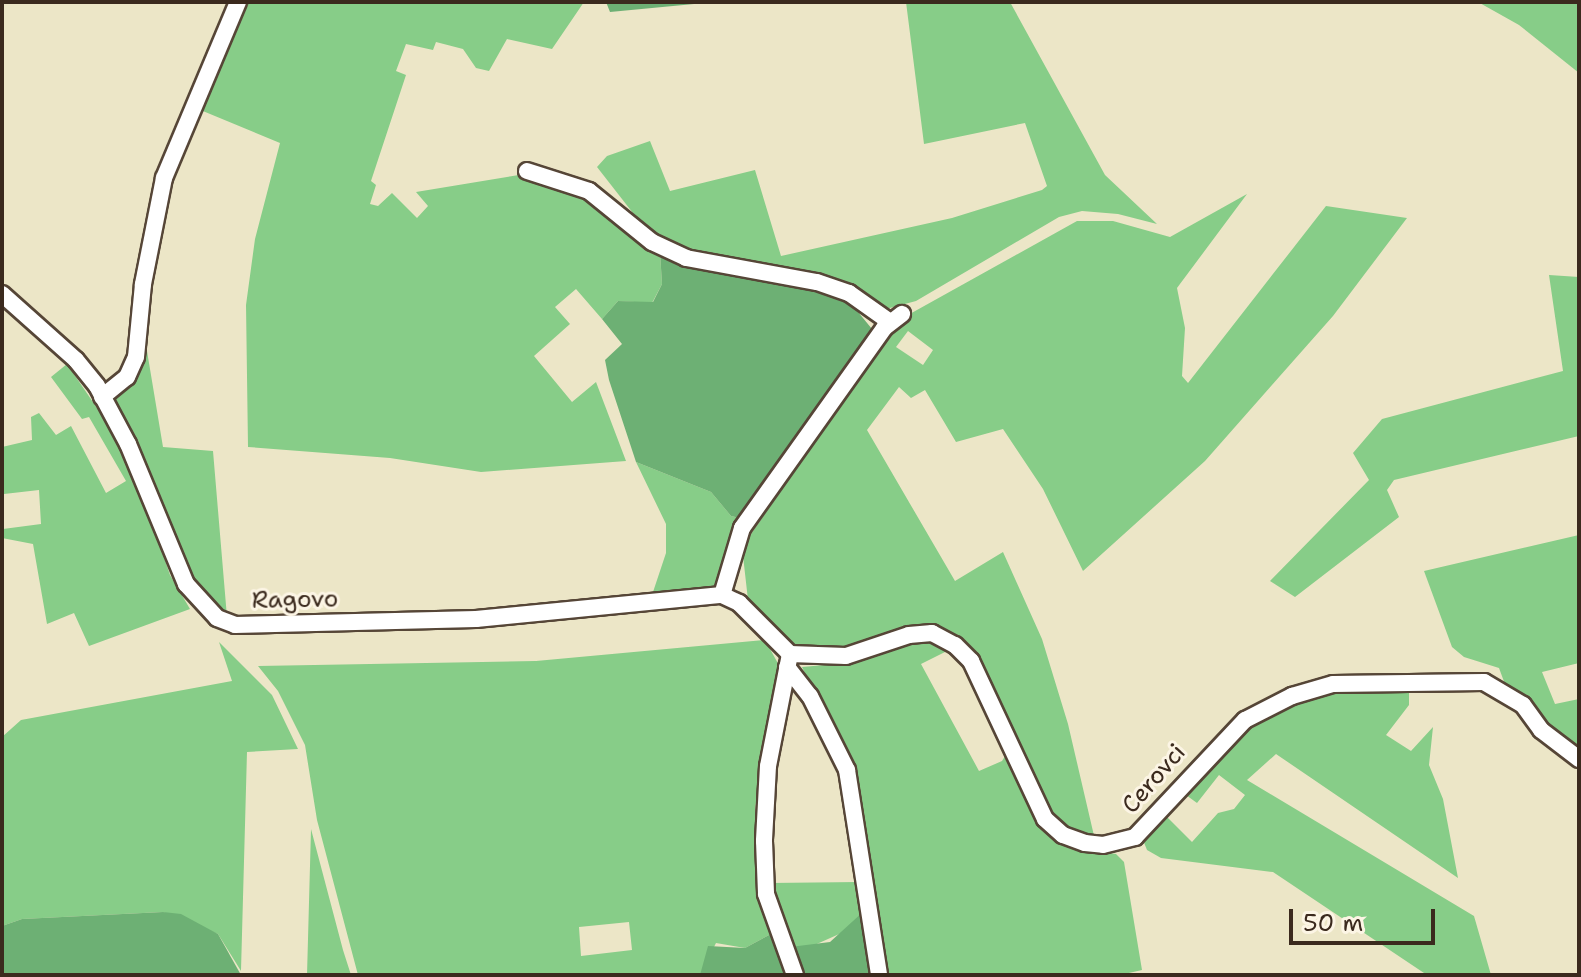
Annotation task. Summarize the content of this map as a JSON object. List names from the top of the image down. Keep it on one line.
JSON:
{"streets":{"street":["Ragovo","Cerovci"]},"scale_bar":"50 m"}
